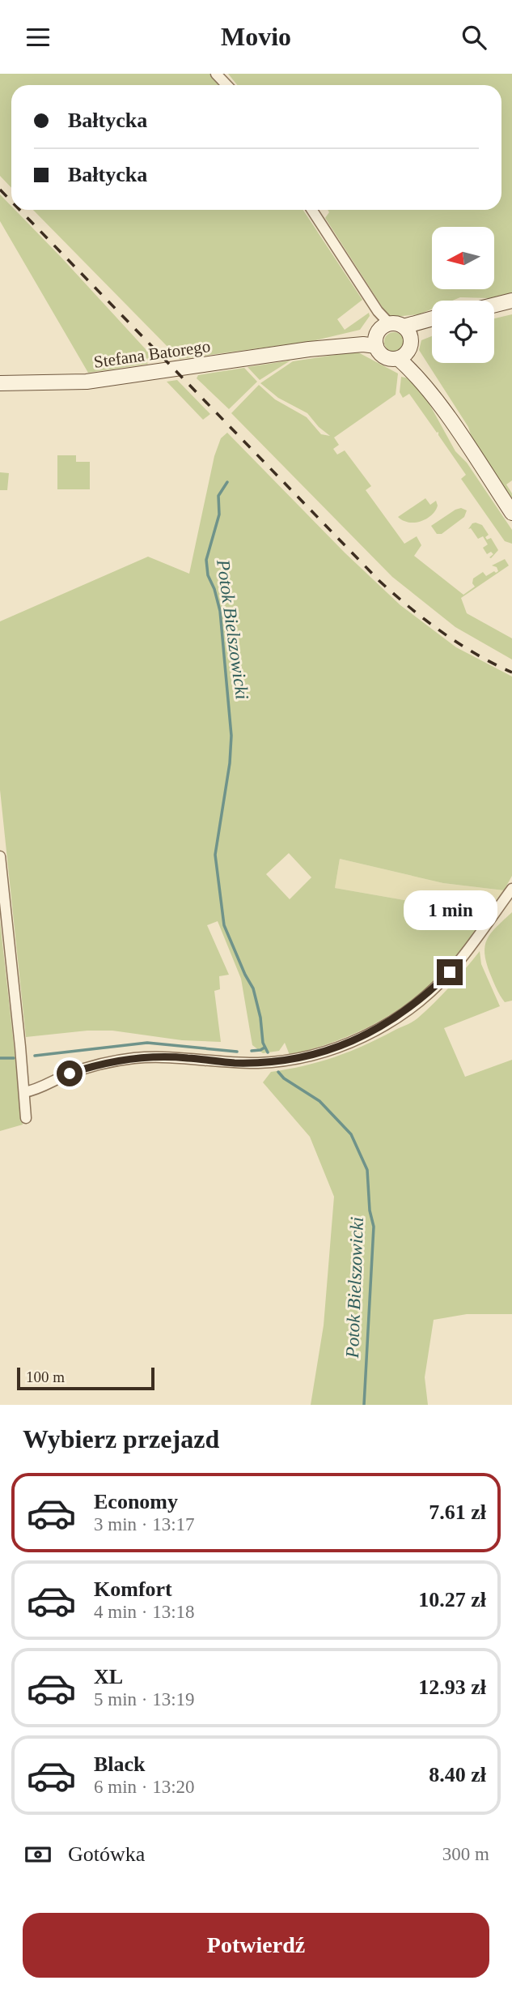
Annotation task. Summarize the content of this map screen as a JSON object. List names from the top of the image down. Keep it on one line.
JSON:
{"streets":{"street":["Stefana Batorego"]},"water":["Potok Bielszowicki"],"scale_bar":"100 m","north":"left","page":{"header":"Movio","banner":["Bałtycka","Bałtycka"],"bubble":"1 min","scale":"100 m","heading":"Wybierz przejazd","list":[{"name":"Economy","note":"3 min · 13:17","value":"7.61 zł"},{"name":"Komfort","note":"4 min · 13:18","value":"10.27 zł"},{"name":"XL","note":"5 min · 13:19","value":"12.93 zł"},{"name":"Black","note":"6 min · 13:20","value":"8.40 zł"}],"pay":["Gotówka","300 m"],"buttons":"Potwierdź"}}
